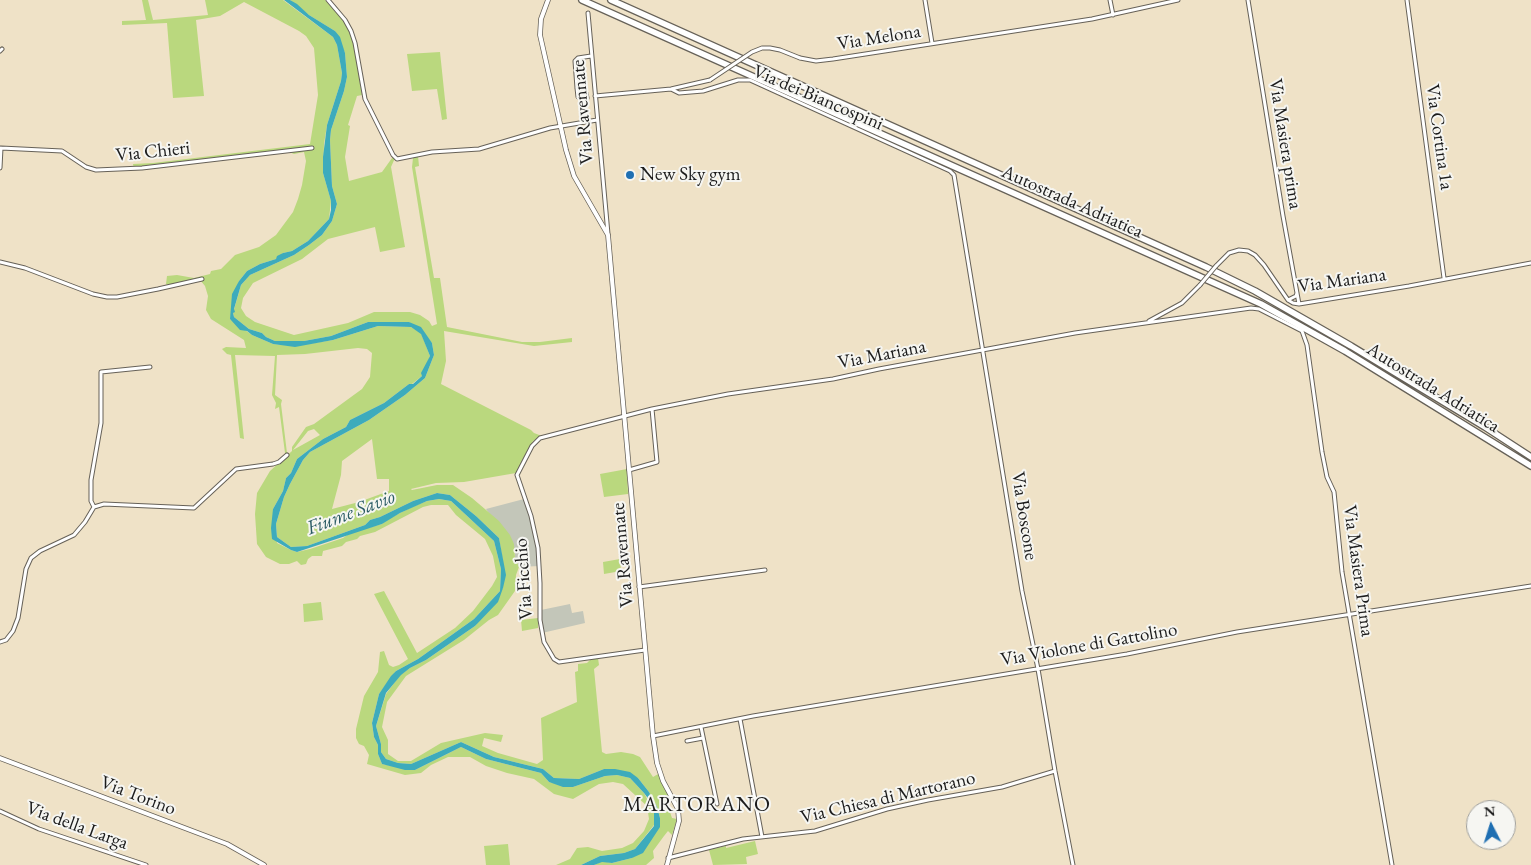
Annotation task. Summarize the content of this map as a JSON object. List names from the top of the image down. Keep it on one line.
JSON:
{"streets":{"highway":["Autostrada Adriatica"],"main road":["Via Ravennate","Via Torino"],"street":["Via Melona","Via dei Biancospini","Via Cortina 1a","Via Masiera prima","Via Chieri","Via Mariana","Via Boscone","Via Masiera Prima","Via Ficchio","Via Violone di Gattolino","Via Chiesa di Martorano","Via della Larga"]},"crossings":[["Via Melona","Via dei Biancospini"],["Via Melona","Via Ravennate"],["Via dei Biancospini","Via Boscone"],["Via Ravennate","Via Mariana"],["Via Ravennate","Via Ficchio"],["Via Ravennate","Via Violone di Gattolino"],["Via Ravennate","Via Chiesa di Martorano"],["Via Cortina 1a","Via Mariana"],["Via Masiera prima","Via Mariana"],["Via Mariana","Via Boscone"],["Via Mariana","Via Masiera Prima"],["Via Mariana","Via Ficchio"],["Via Boscone","Via Violone di Gattolino"],["Via Boscone","Via Chiesa di Martorano"],["Via Masiera Prima","Via Violone di Gattolino"]],"districts":["MARTORANO"],"water":["Fiume Savio"],"places":["New Sky gym"],"north":"top"}
